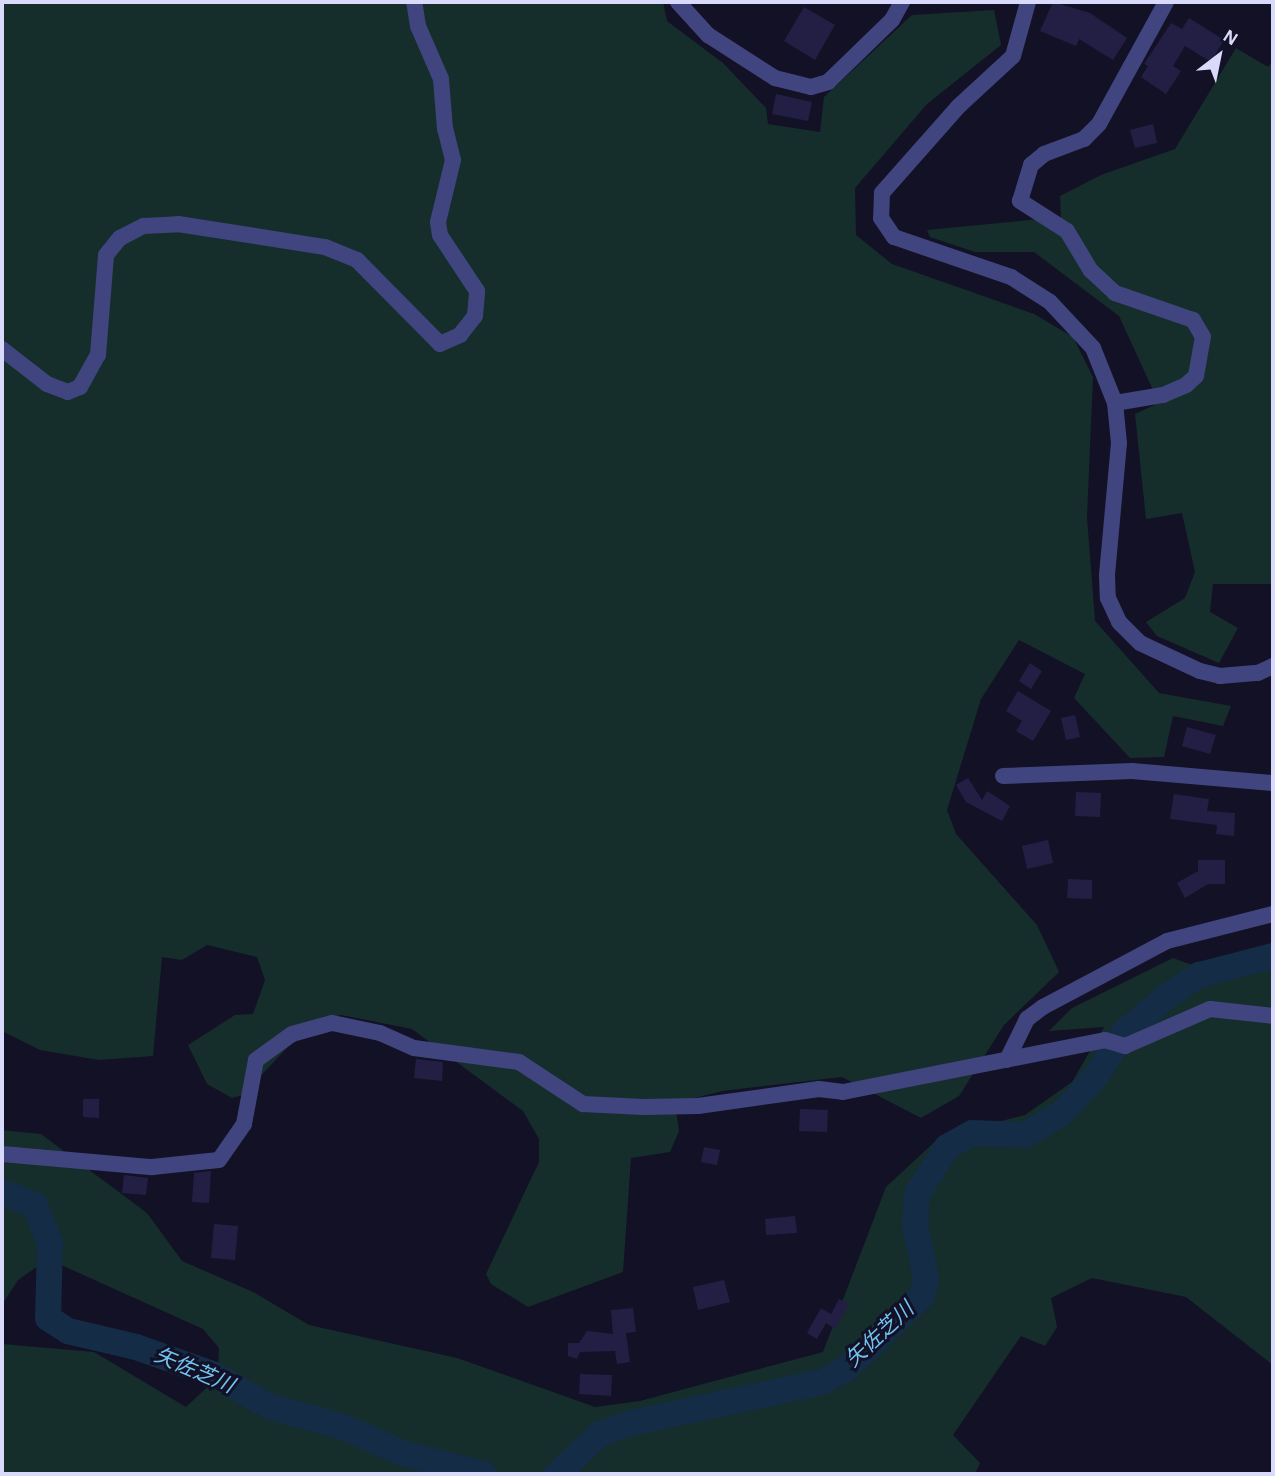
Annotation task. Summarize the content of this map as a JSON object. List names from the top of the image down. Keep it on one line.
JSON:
{"water":["矢佐芝川"],"north":"top right"}
